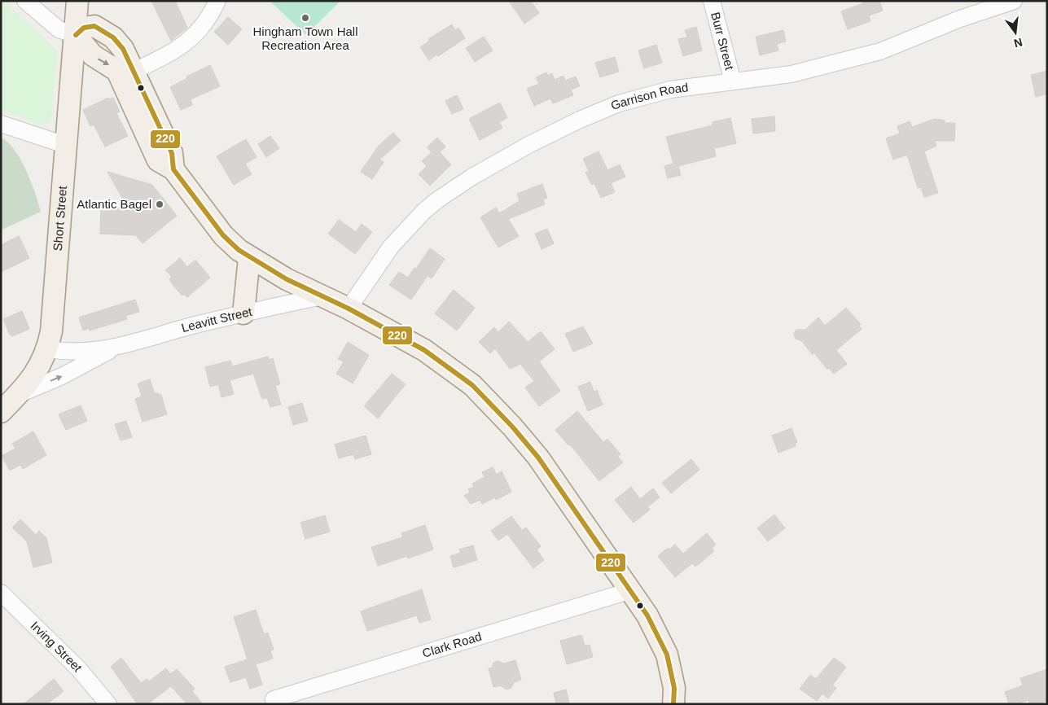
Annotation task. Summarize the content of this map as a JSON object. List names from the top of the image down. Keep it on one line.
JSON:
{"streets":{"main road":["Short Street","Leavitt Street"],"street":["Burr Street","Garrison Road","Clark Road","Irving Street"]},"crossings":[["Burr Street","Garrison Road"],["Short Street","Leavitt Street"]],"places":["Hingham Town Hall Recreation Area","Atlantic Bagel"],"lines":["transit line 220"],"north":"bottom"}
